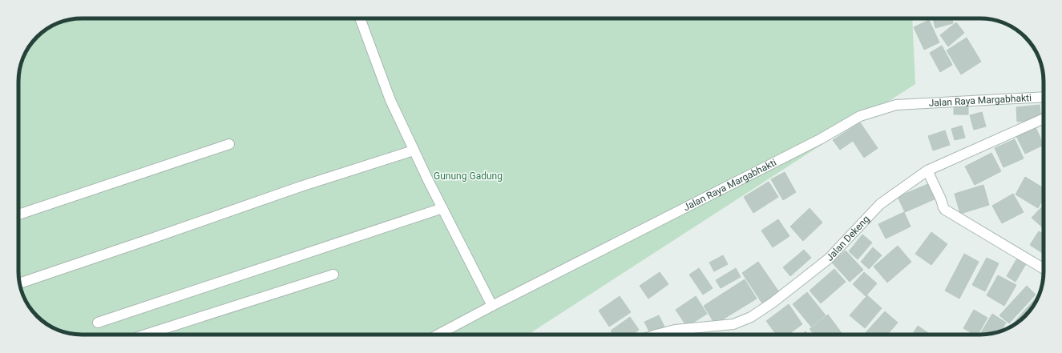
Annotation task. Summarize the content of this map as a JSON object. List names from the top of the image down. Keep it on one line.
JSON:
{"streets":{"street":["Jalan Raya Margabhakti","Jalan Dekeng"]},"parks":["Gunung Gadung"]}
